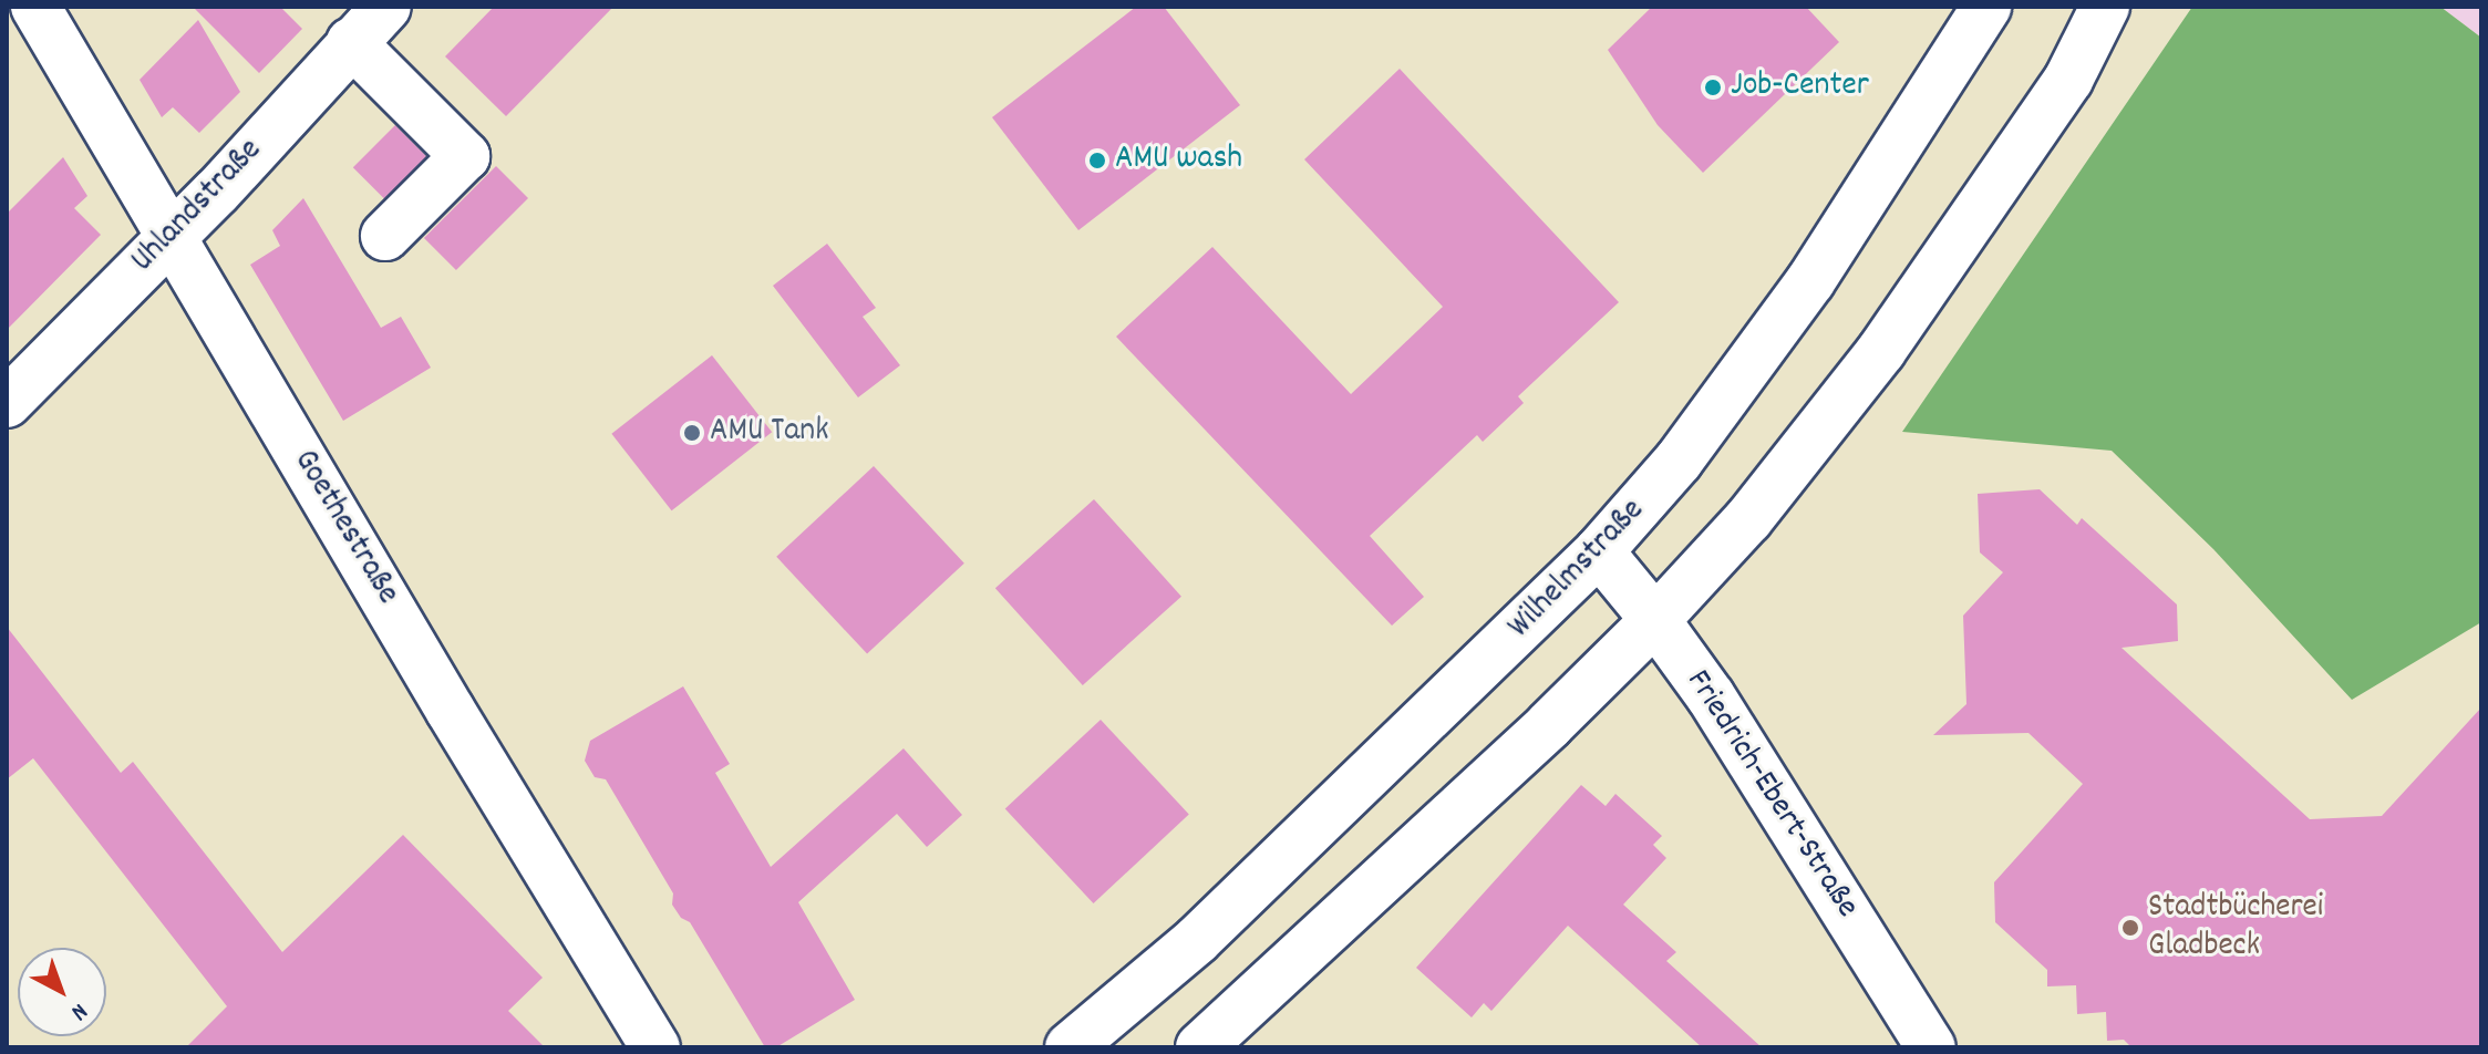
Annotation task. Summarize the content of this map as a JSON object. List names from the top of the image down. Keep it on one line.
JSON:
{"streets":{"main road":["Uhlandstraße","Goethestraße","Wilhelmstraße","Friedrich-Ebert-Straße"]},"crossings":[["Uhlandstraße","Goethestraße"],["Wilhelmstraße","Friedrich-Ebert-Straße"]],"places":["Job-Center","AMU wash","AMU Tank","Stadtbücherei Gladbeck"],"north":"bottom right"}
